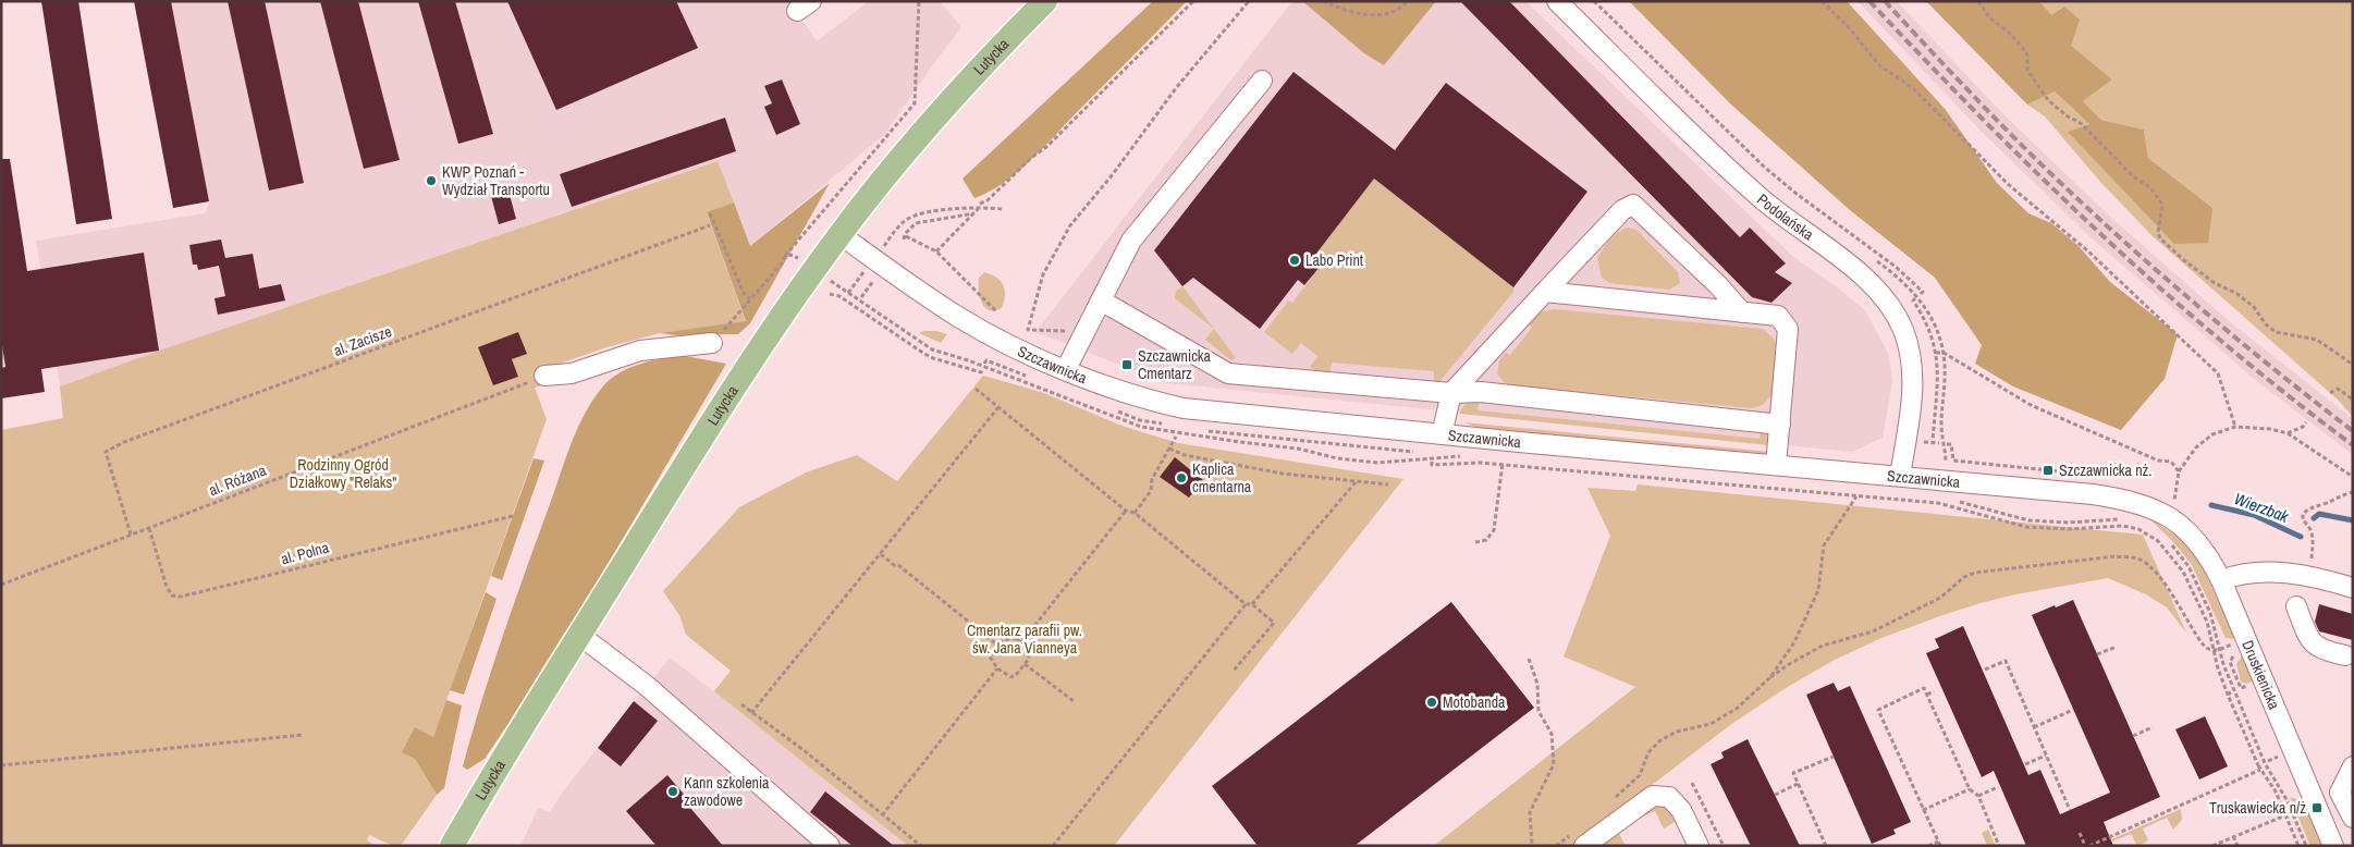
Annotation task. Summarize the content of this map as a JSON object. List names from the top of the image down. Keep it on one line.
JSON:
{"streets":{"main road":["Lutycka"],"street":["Podolańska","Szczawnicka","Druskienicka"],"path":["al. Zacisze","al. Różana","al. Polna"]},"crossings":[["Lutycka","Szczawnicka"],["Podolańska","Szczawnicka"],["al. Zacisze","al. Różana"],["Szczawnicka","Druskienicka"],["al. Różana","al. Polna"]],"water":["Wierzbak"],"parks":["Rodzinny Ogród Działkowy \"Relaks\"","Cmentarz parafii pw. św. Jana Vianneya"],"places":{"other":["KWP Poznań - Wydział Transportu","Labo Print","Kaplica cmentarna","Motobanda","Kann szkolenia zawodowe"],"transit":["Szczawnicka Cmentarz","Szczawnicka nż.","Truskawiecka n/ż"]}}
